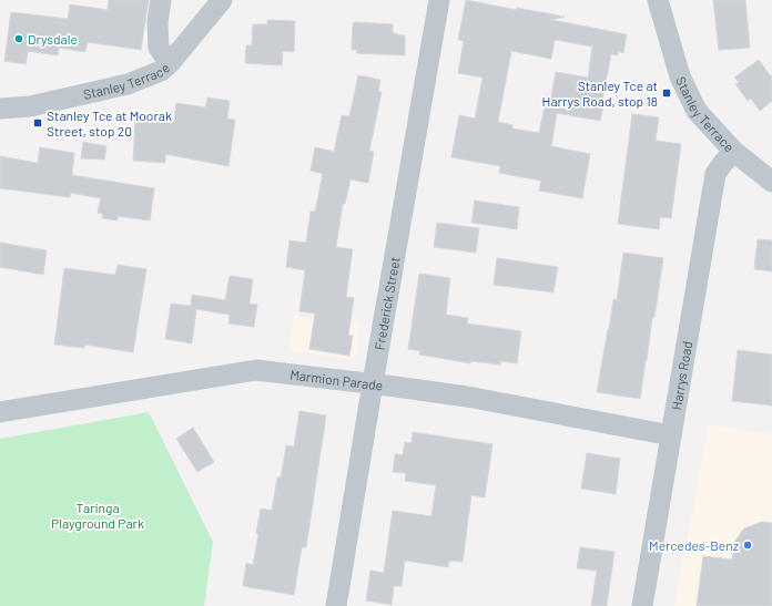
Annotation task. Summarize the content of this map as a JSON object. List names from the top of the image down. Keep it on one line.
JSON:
{"streets":{"street":["Stanley Terrace","Frederick Street","Harrys Road","Marmion Parade"]},"crossings":[["Stanley Terrace","Harrys Road"],["Frederick Street","Marmion Parade"],["Harrys Road","Marmion Parade"]],"parks":["Taringa Playground Park"],"places":{"other":["Drysdale","Mercedes-Benz"],"transit":["Stanley Tce at Harrys Road, stop 18","Stanley Tce at Moorak Street, stop 20"]}}
